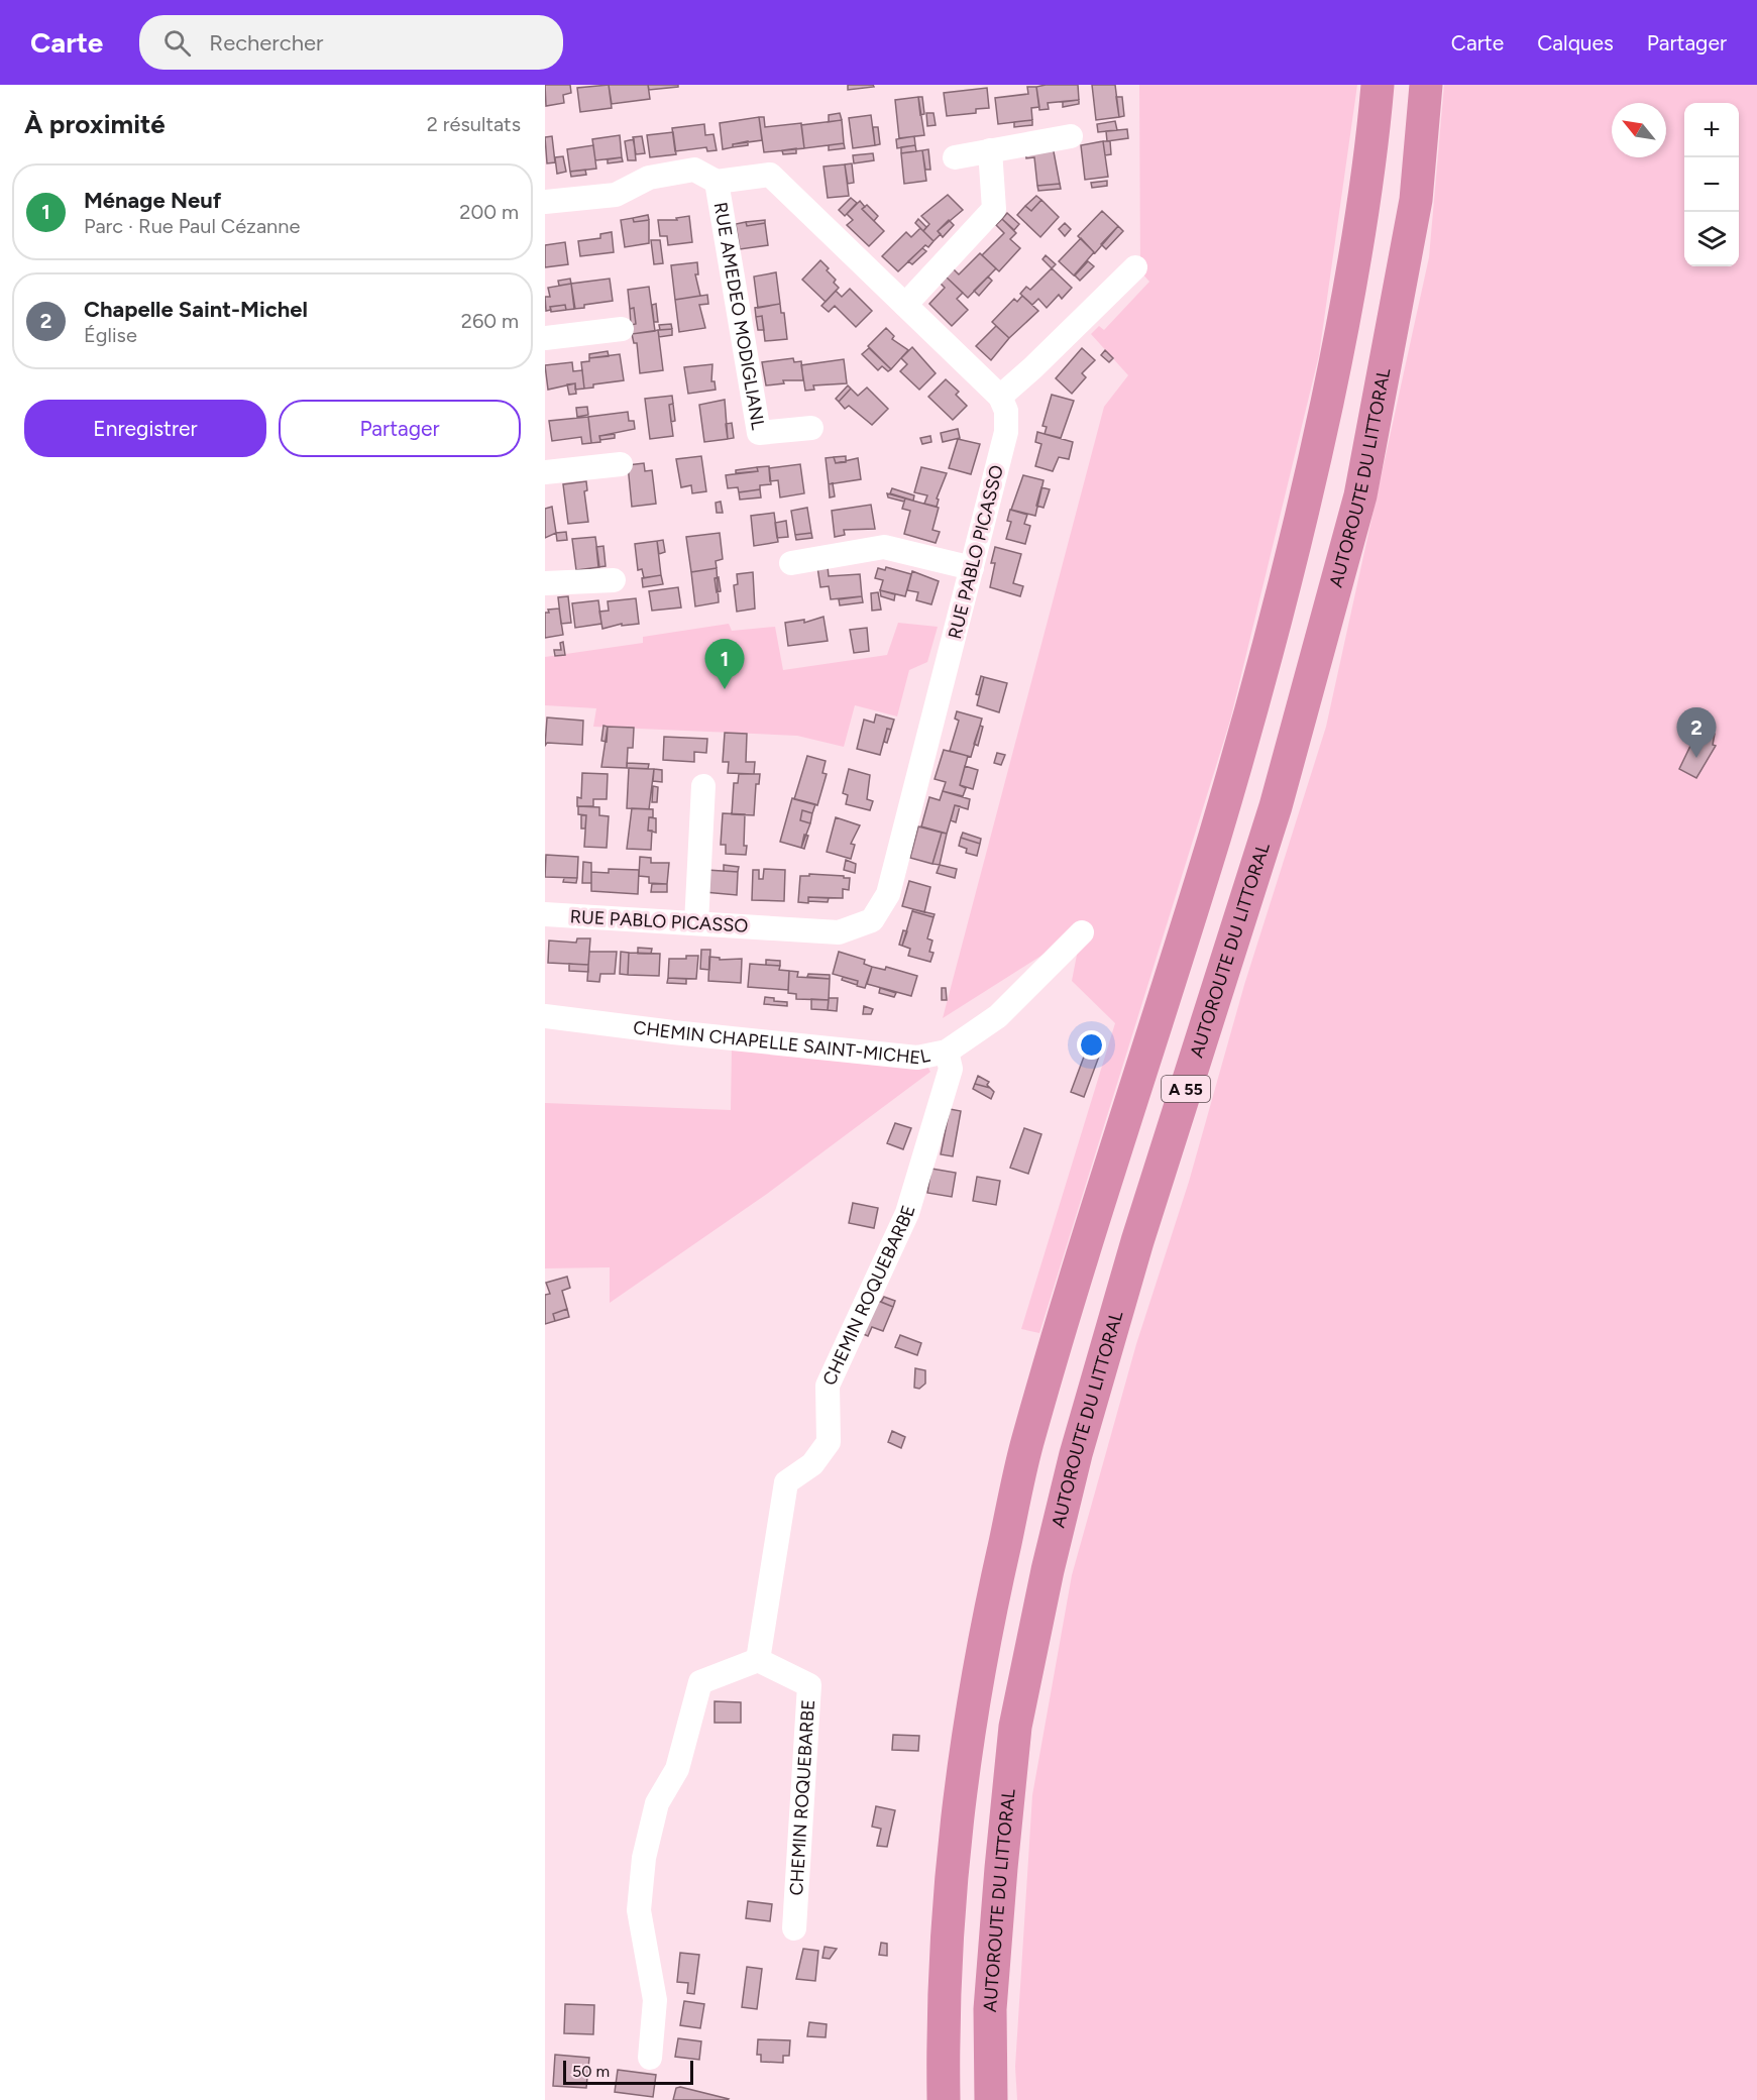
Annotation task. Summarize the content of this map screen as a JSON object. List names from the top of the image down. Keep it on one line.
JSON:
{"streets":{"highway":["AUTOROUTE DU LITTORAL","A 55"],"street":["RUE AMEDEO MODIGLIANL","RUE PABLO PICASSO","CHEMIN CHAPELLE SAINT-MICHEL","CHEMIN ROQUEBARBE"]},"crossings":[["CHEMIN CHAPELLE SAINT-MICHEL","CHEMIN ROQUEBARBE"]],"scale_bar":"50 m","north":"top left","page":{"header":"Carte","search":"Rechercher","nav":["Carte","Calques","Partager"],"heading":["À proximité","2 résultats"],"map_buttons":["+","−"],"list":[{"mark":"1","name":"Ménage Neuf","note":"Parc · Rue Paul Cézanne","value":"200 m"},{"mark":"2","name":"Chapelle Saint-Michel","note":"Église","value":"260 m"}],"buttons":["Enregistrer","Partager"],"pins":["1","2"],"scale":"50 m"}}
